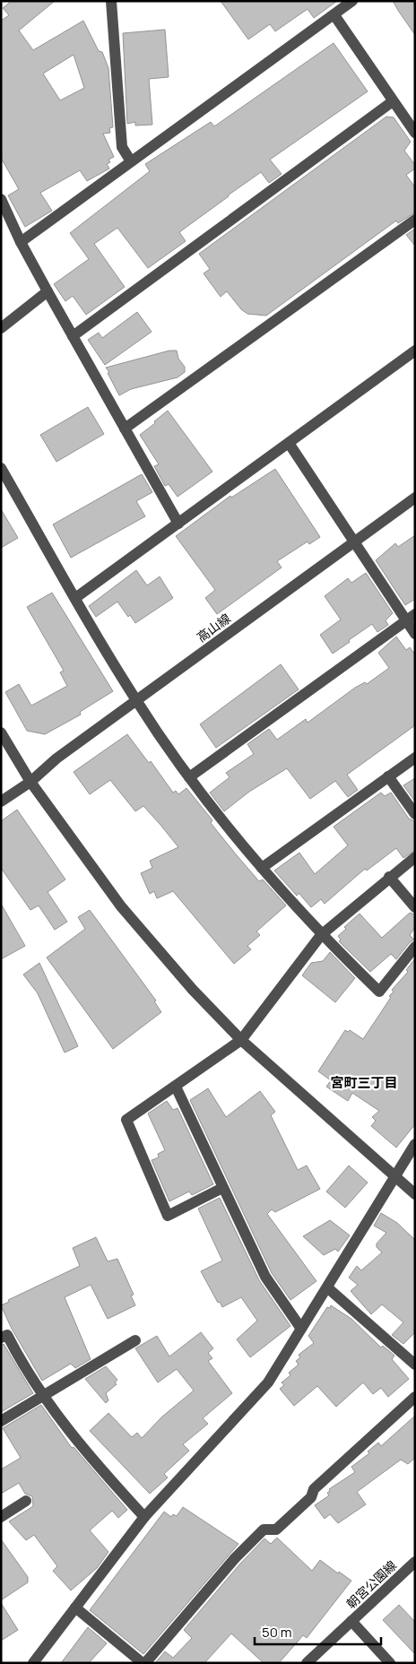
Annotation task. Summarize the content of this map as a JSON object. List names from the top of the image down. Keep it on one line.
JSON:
{"streets":{"street":["高山線","朝宮公園線"]},"districts":["宮町三丁目"],"scale_bar":"50 m"}
